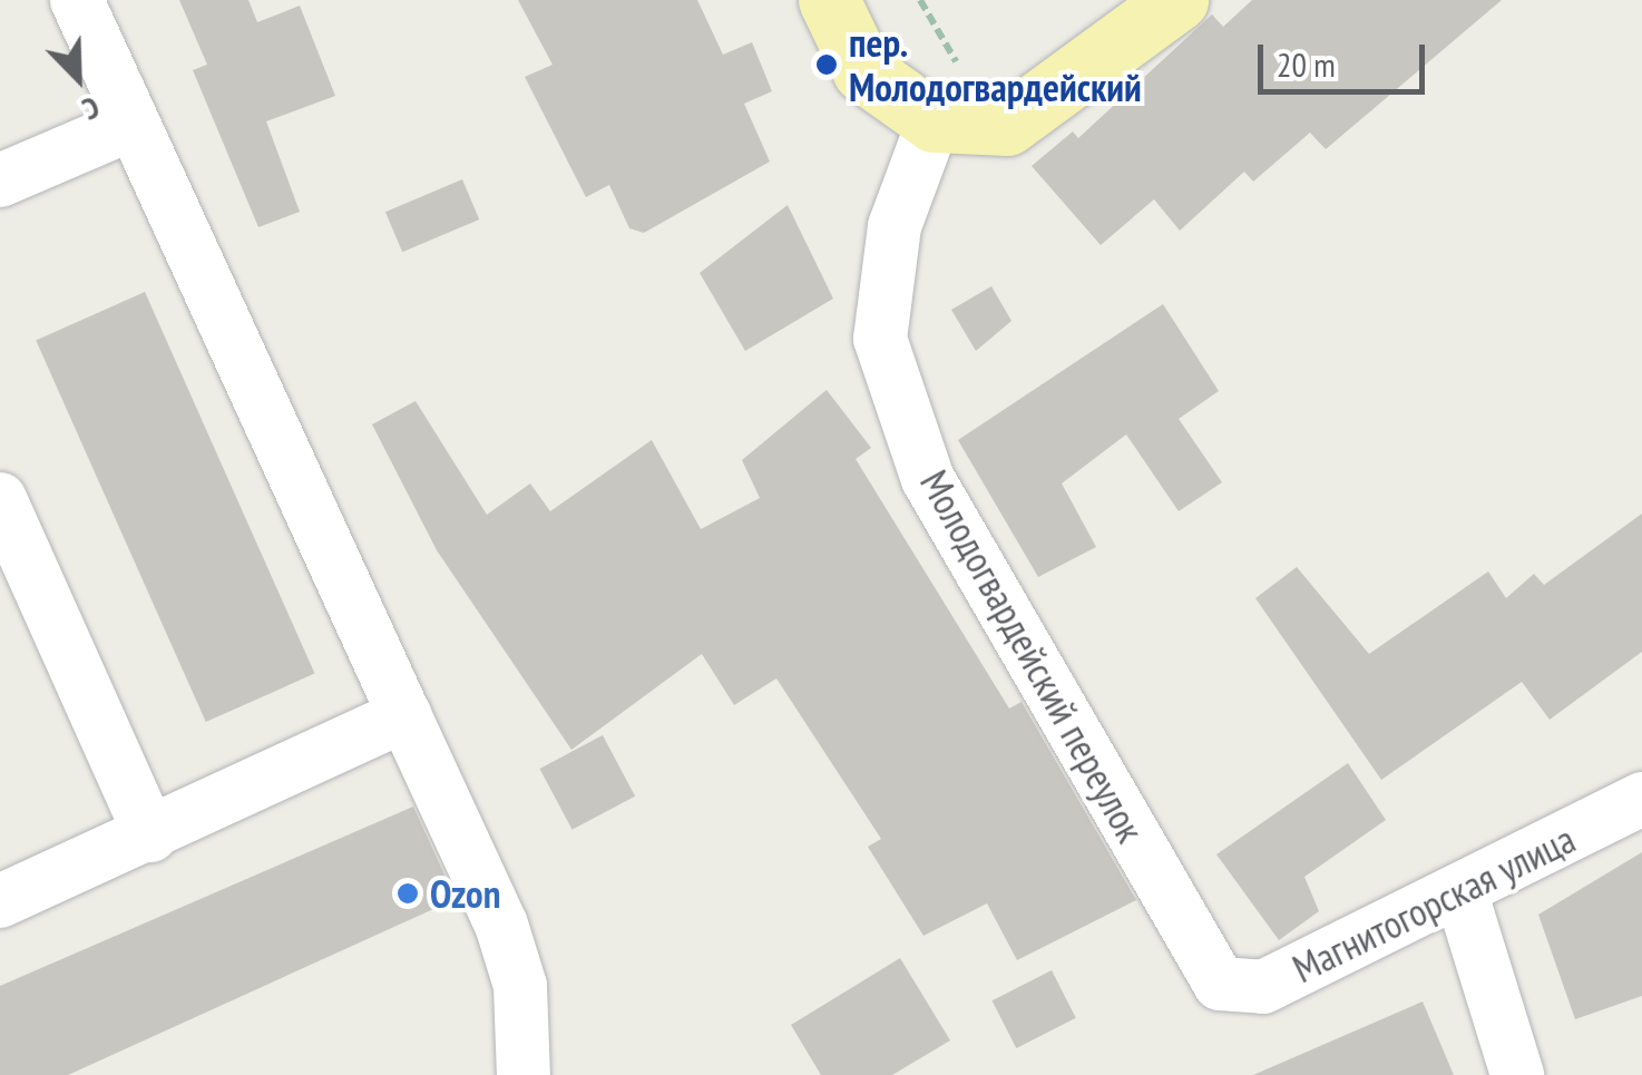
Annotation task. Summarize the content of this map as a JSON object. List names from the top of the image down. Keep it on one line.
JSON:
{"streets":{"street":["Молодогвардейский переулок","Магнитогорская улица"]},"crossings":[["Молодогвардейский переулок","Магнитогорская улица"]],"places":["пер. Молодогвардейский","Ozon"],"scale_bar":"20 m","north":"bottom right"}
